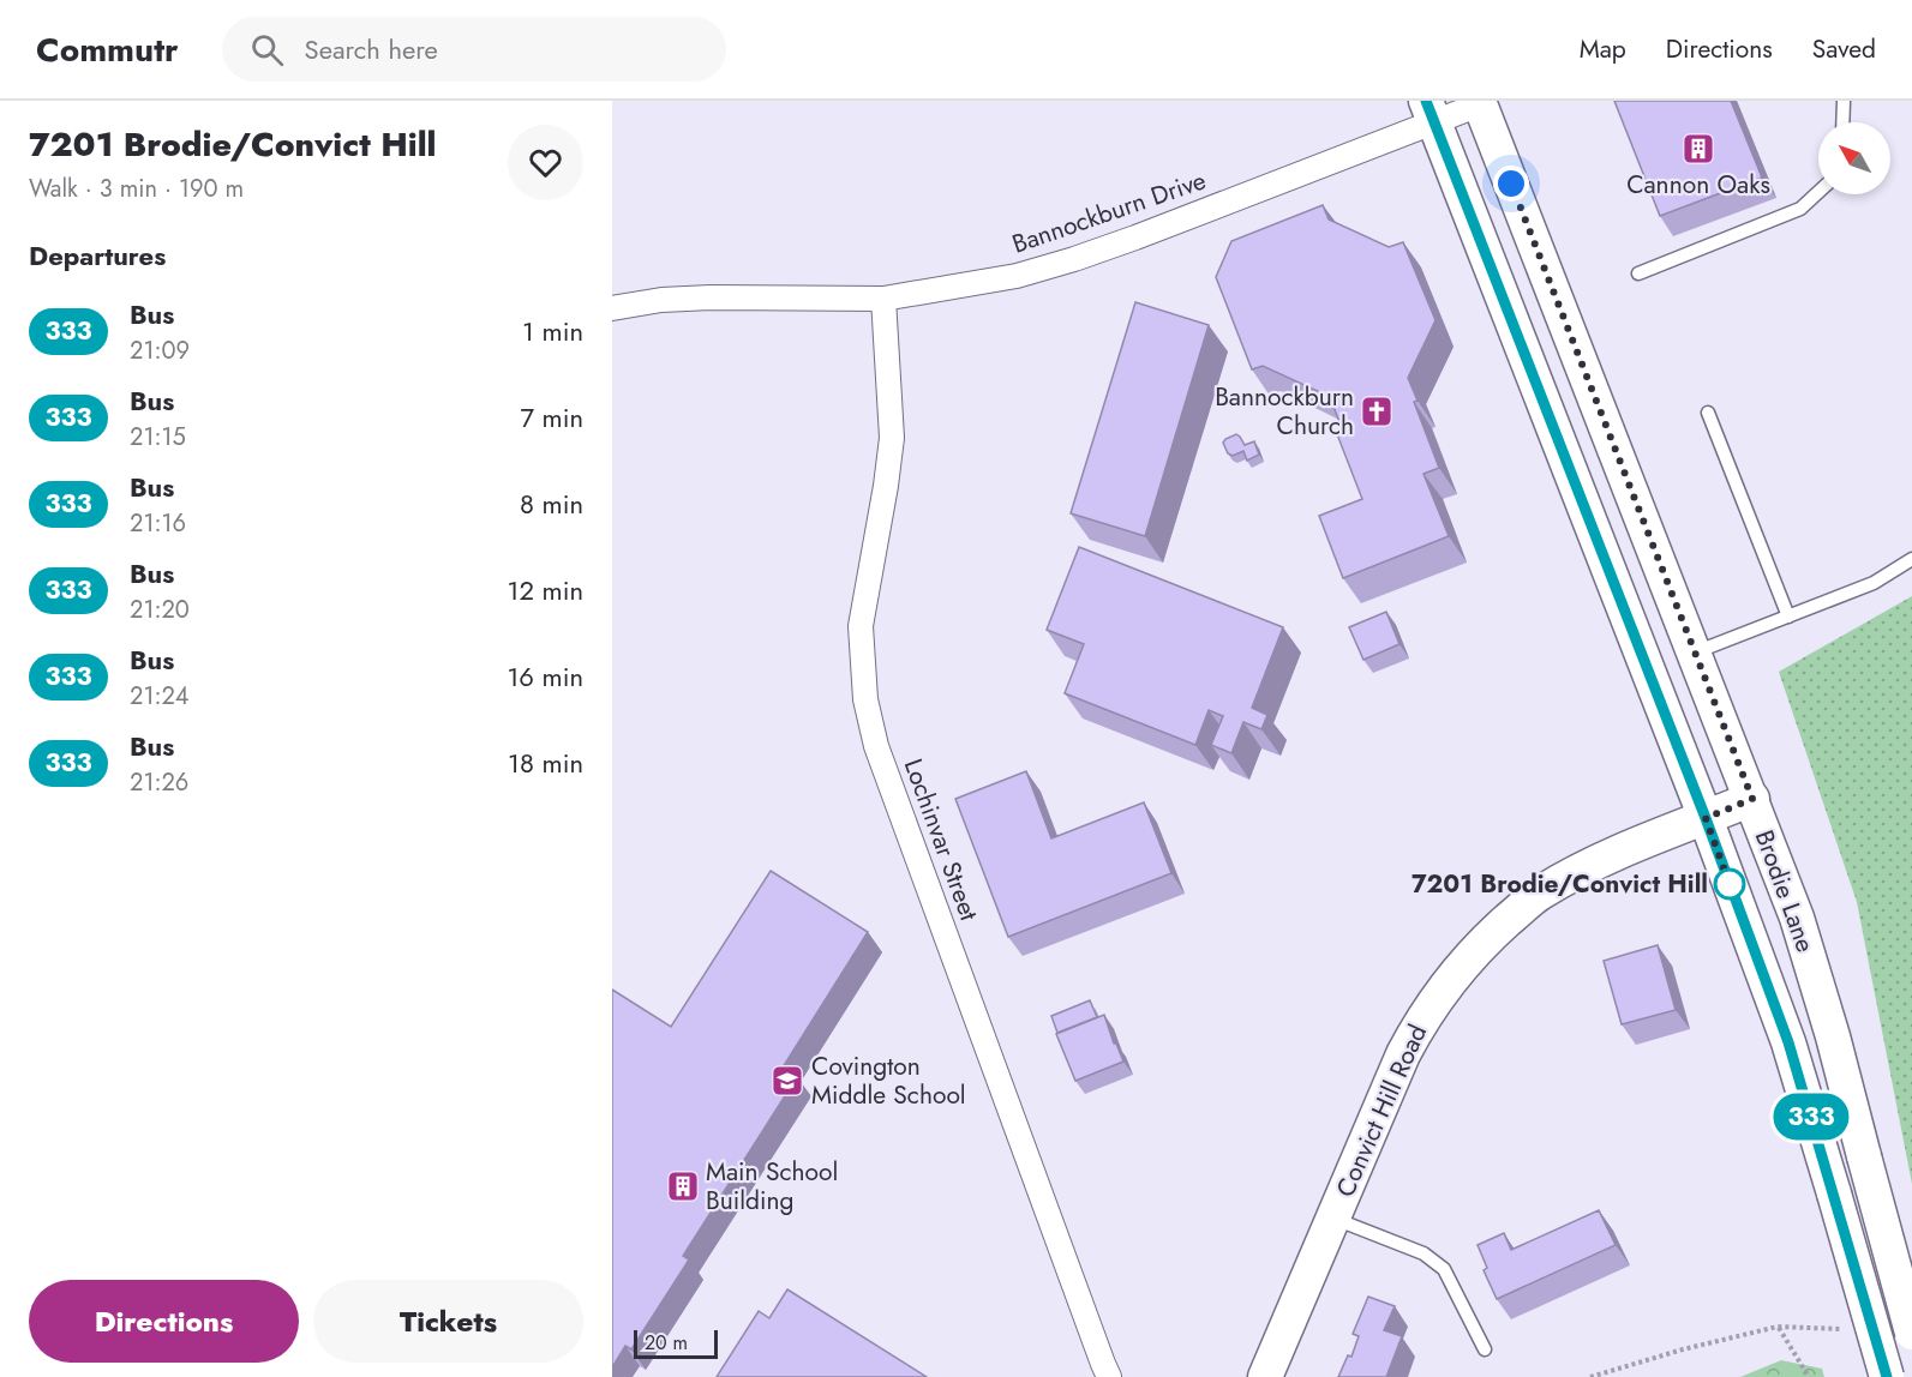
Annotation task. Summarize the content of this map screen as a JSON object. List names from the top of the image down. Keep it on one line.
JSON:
{"streets":{"main road":["Brodie Lane","Convict Hill Road"],"street":["Bannockburn Drive","Lochinvar Street"]},"crossings":[["Bannockburn Drive","Lochinvar Street"],["Bannockburn Drive","Brodie Lane"],["Brodie Lane","Convict Hill Road"]],"places":{"building":["Cannon Oaks","Main School Building"],"church":["Bannockburn Church"],"other":["7201 Brodie/Convict Hill"],"school or university":["Covington Middle School"]},"lines":["bus line 333"],"scale_bar":"20 m","north":"top left","page":{"header":"Commutr","search":"Search here","nav":["Map","Directions","Saved"],"heading":[["7201 Brodie/Convict Hill","Walk · 3 min · 190 m"],"Departures"],"on_map":"333","list":[{"mark":"333","name":"Bus","note":"21:09","value":"1 min"},{"mark":"333","name":"Bus","note":"21:15","value":"7 min"},{"mark":"333","name":"Bus","note":"21:16","value":"8 min"},{"mark":"333","name":"Bus","note":"21:20","value":"12 min"},{"mark":"333","name":"Bus","note":"21:24","value":"16 min"},{"mark":"333","name":"Bus","note":"21:26","value":"18 min"}],"buttons":["Directions","Tickets"],"scale":"20 m"}}
